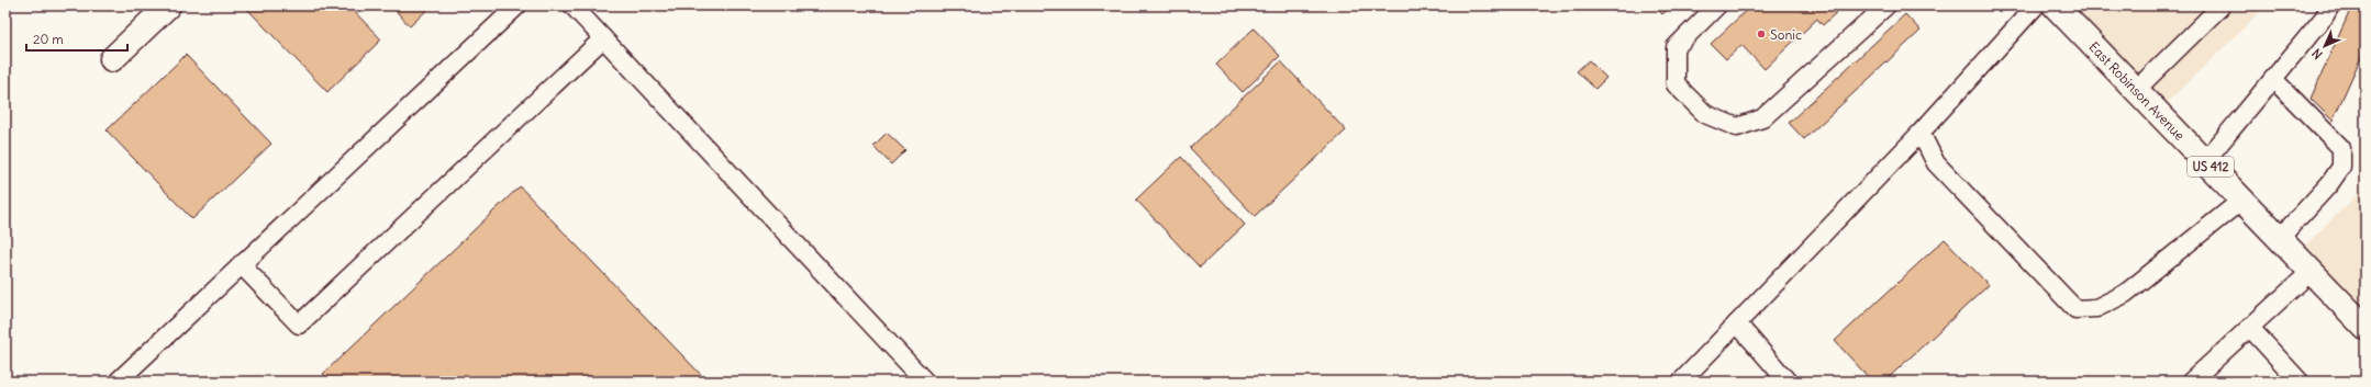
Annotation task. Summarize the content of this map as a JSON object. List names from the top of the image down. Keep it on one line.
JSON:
{"streets":{"main road":["East Robinson Avenue","US 412"]},"places":["Sonic"],"scale_bar":"20 m","north":"bottom left"}
